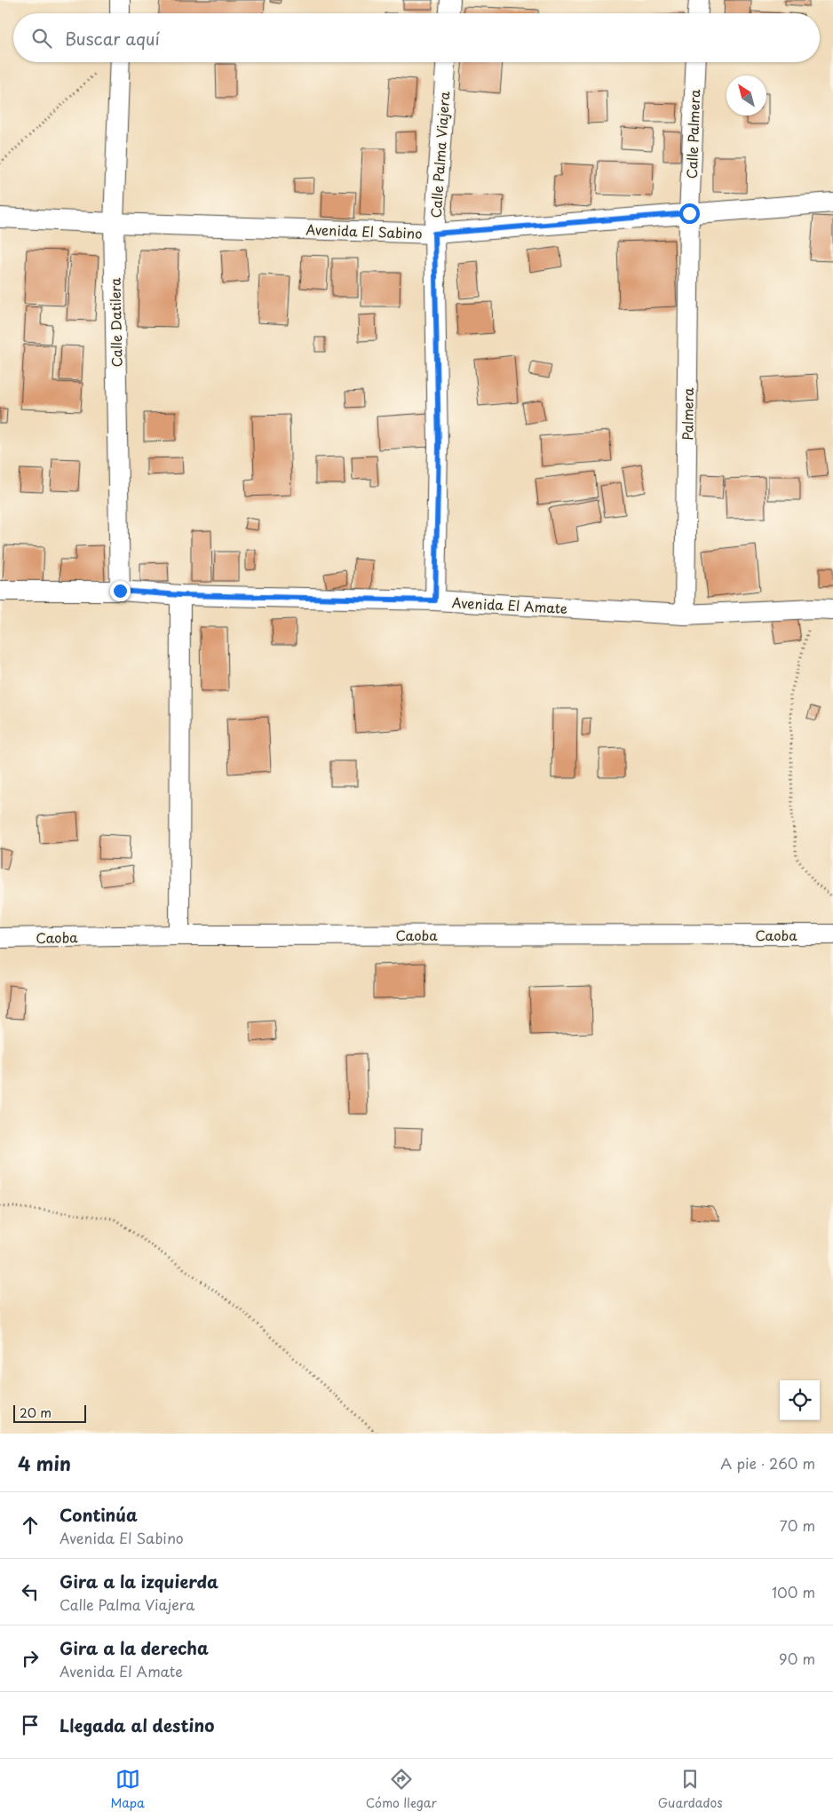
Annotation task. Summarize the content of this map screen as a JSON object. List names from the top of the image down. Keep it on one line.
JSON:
{"streets":{"street":["Calle Palmera","Calle Palma Viajera","Avenida El Sabino","Calle Datilera","Palmera","Avenida El Amate","Caoba"]},"crossings":[["Calle Palmera","Avenida El Sabino"],["Calle Palmera","Palmera"],["Calle Palma Viajera","Avenida El Sabino"],["Calle Palma Viajera","Avenida El Amate"],["Avenida El Sabino","Calle Datilera"],["Avenida El Sabino","Palmera"],["Calle Datilera","Avenida El Amate"],["Palmera","Avenida El Amate"]],"scale_bar":"20 m","north":"top left","page":{"search":"Buscar aquí","scale":"20 m","heading":["4 min","A pie · 260 m"],"list":[["Continúa","Avenida El Sabino","70 m"],["Gira a la izquierda","Calle Palma Viajera","100 m"],["Gira a la derecha","Avenida El Amate","90 m"],"Llegada al destino"],"nav":["Mapa","Cómo llegar","Guardados"]}}
